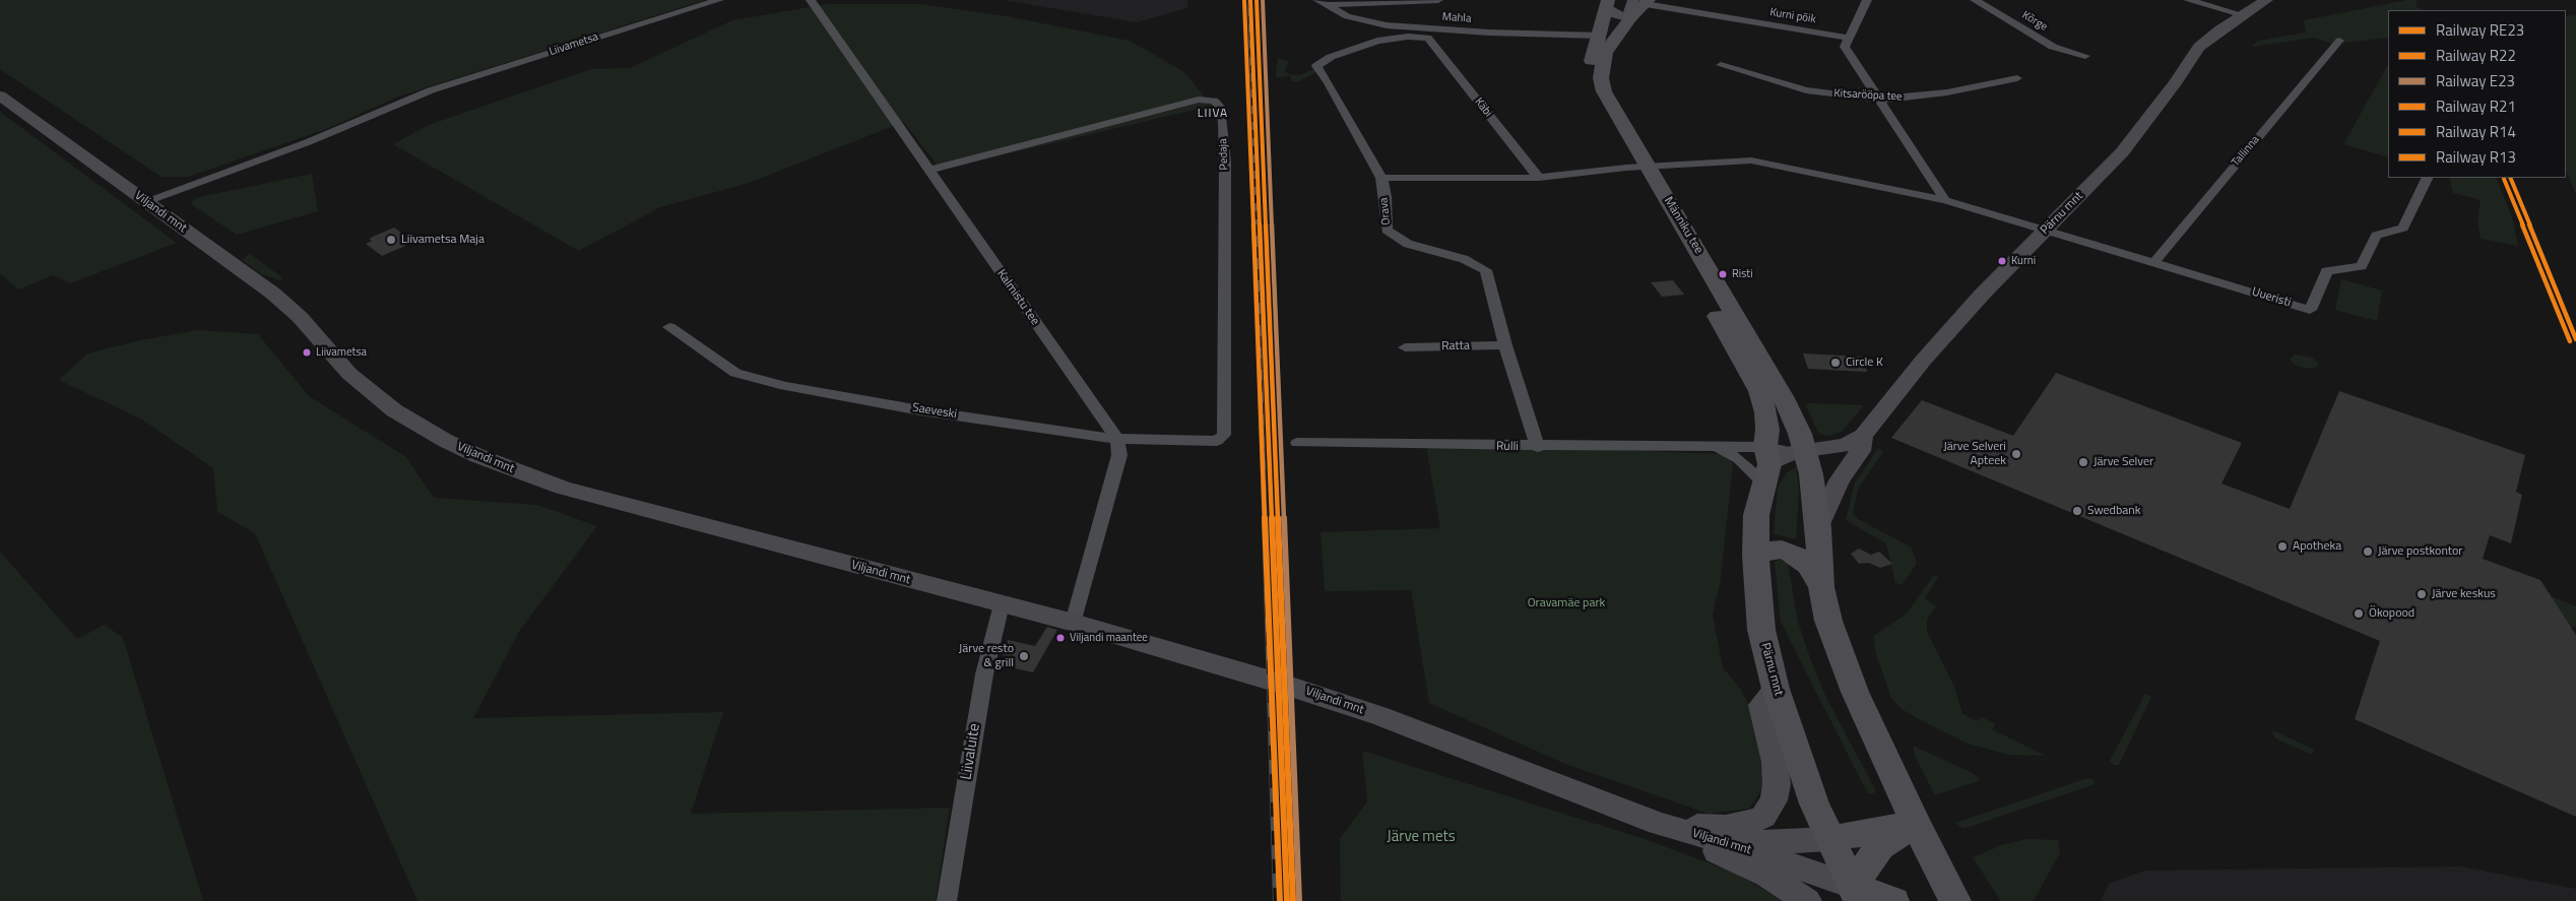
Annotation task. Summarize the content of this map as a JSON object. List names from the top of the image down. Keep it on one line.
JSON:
{"streets":{"highway":["Pärnu mnt","Männiku tee"],"main road":["Viljandi mnt"],"street":["Kurni põik","Mahla","Kõrge","Liivametsa","Kitsarööpa tee","Käbi","Tallinna","Pedaja","Orava","Kalmistu tee","Uueristi","Ratta","Saeveski","Rulli","Liivaluite"]},"crossings":[["Kurni põik","Männiku tee"],["Mahla","Männiku tee"],["Liivametsa","Viljandi mnt"],["Käbi","Orava"],["Tallinna","Uueristi"],["Pedaja","Kalmistu tee"],["Pedaja","Saeveski"],["Orava","Ratta"],["Orava","Rulli"],["Viljandi mnt","Pärnu mnt"],["Viljandi mnt","Liivaluite"],["Pärnu mnt","Männiku tee"],["Pärnu mnt","Uueristi"],["Pärnu mnt","Rulli"],["Männiku tee","Rulli"],["Kalmistu tee","Saeveski"]],"districts":["LIIVA"],"parks":["Oravamäe park","Järve mets"],"places":["Liivametsa Maja","Kurni","Risti","Liivametsa","Circle K","Järve Selveri Apteek","Järve Selver","Swedbank","Apotheka","Järve postkontor","Järve keskus","Ökopood","Viljandi maantee","Järve resto & grill"],"lines":["rail line RE23","rail line R22","rail line E23","rail line R21","rail line R14","rail line R13"],"legend":["Railway RE23","Railway R22","Railway E23","Railway R21","Railway R14","Railway R13"]}
